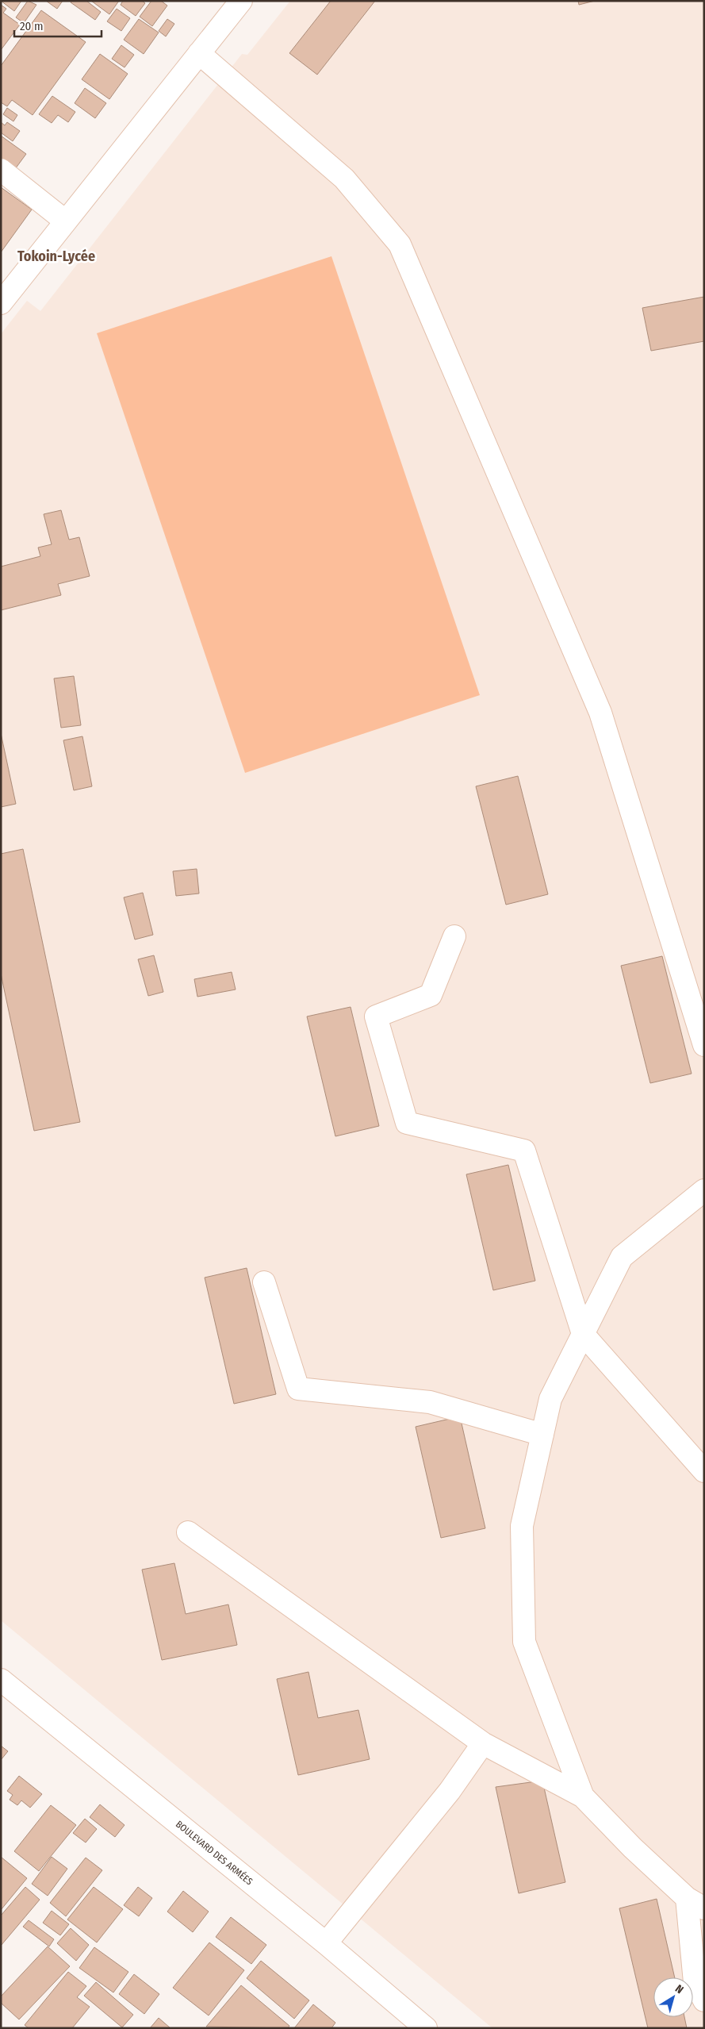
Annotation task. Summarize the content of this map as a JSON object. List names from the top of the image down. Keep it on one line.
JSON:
{"streets":{"street":["BOULEVARD DES ARMÉES"]},"districts":["Tokoin-Lycée"],"scale_bar":"20 m","north":"top right"}
